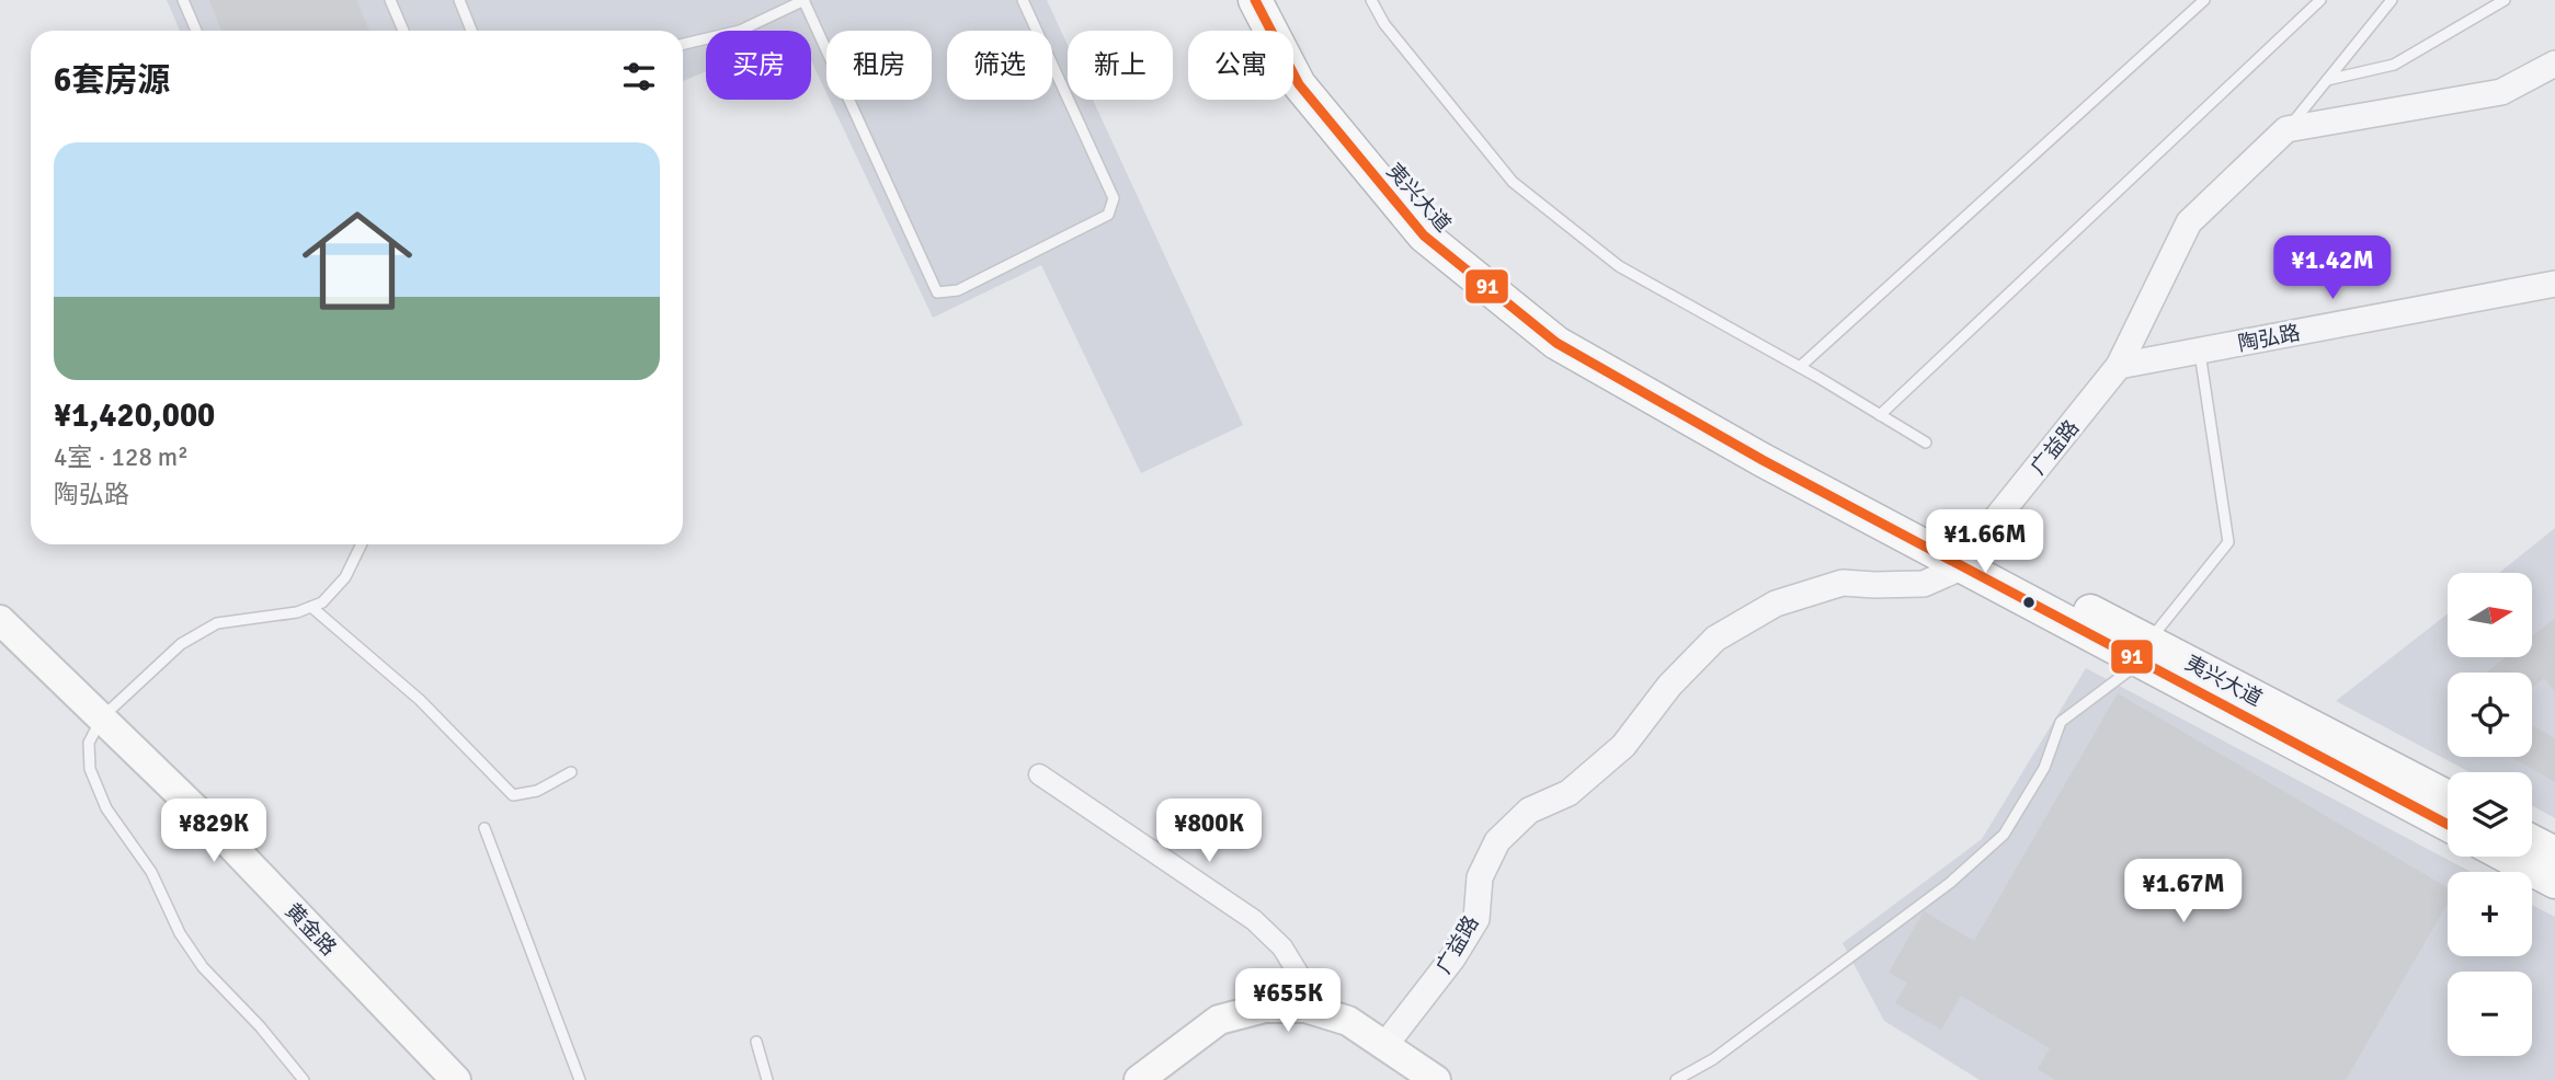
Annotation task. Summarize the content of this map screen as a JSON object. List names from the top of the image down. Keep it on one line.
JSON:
{"streets":{"highway":["夷兴大道"],"main road":["黄金路"],"street":["陶弘路","广益路"]},"crossings":[["夷兴大道","广益路"],["陶弘路","广益路"]],"lines":["transit line 91"],"north":"right","page":{"chip":["买房","租房","筛选","新上","公寓"],"heading":"6套房源","list":[{"name":"¥1,420,000","note":"4室 · 128 m² · 陶弘路"}],"price":["¥1.42M","¥1.66M","¥829K","¥800K","¥1.67M","¥655K"],"map_buttons":["+","−"]}}
